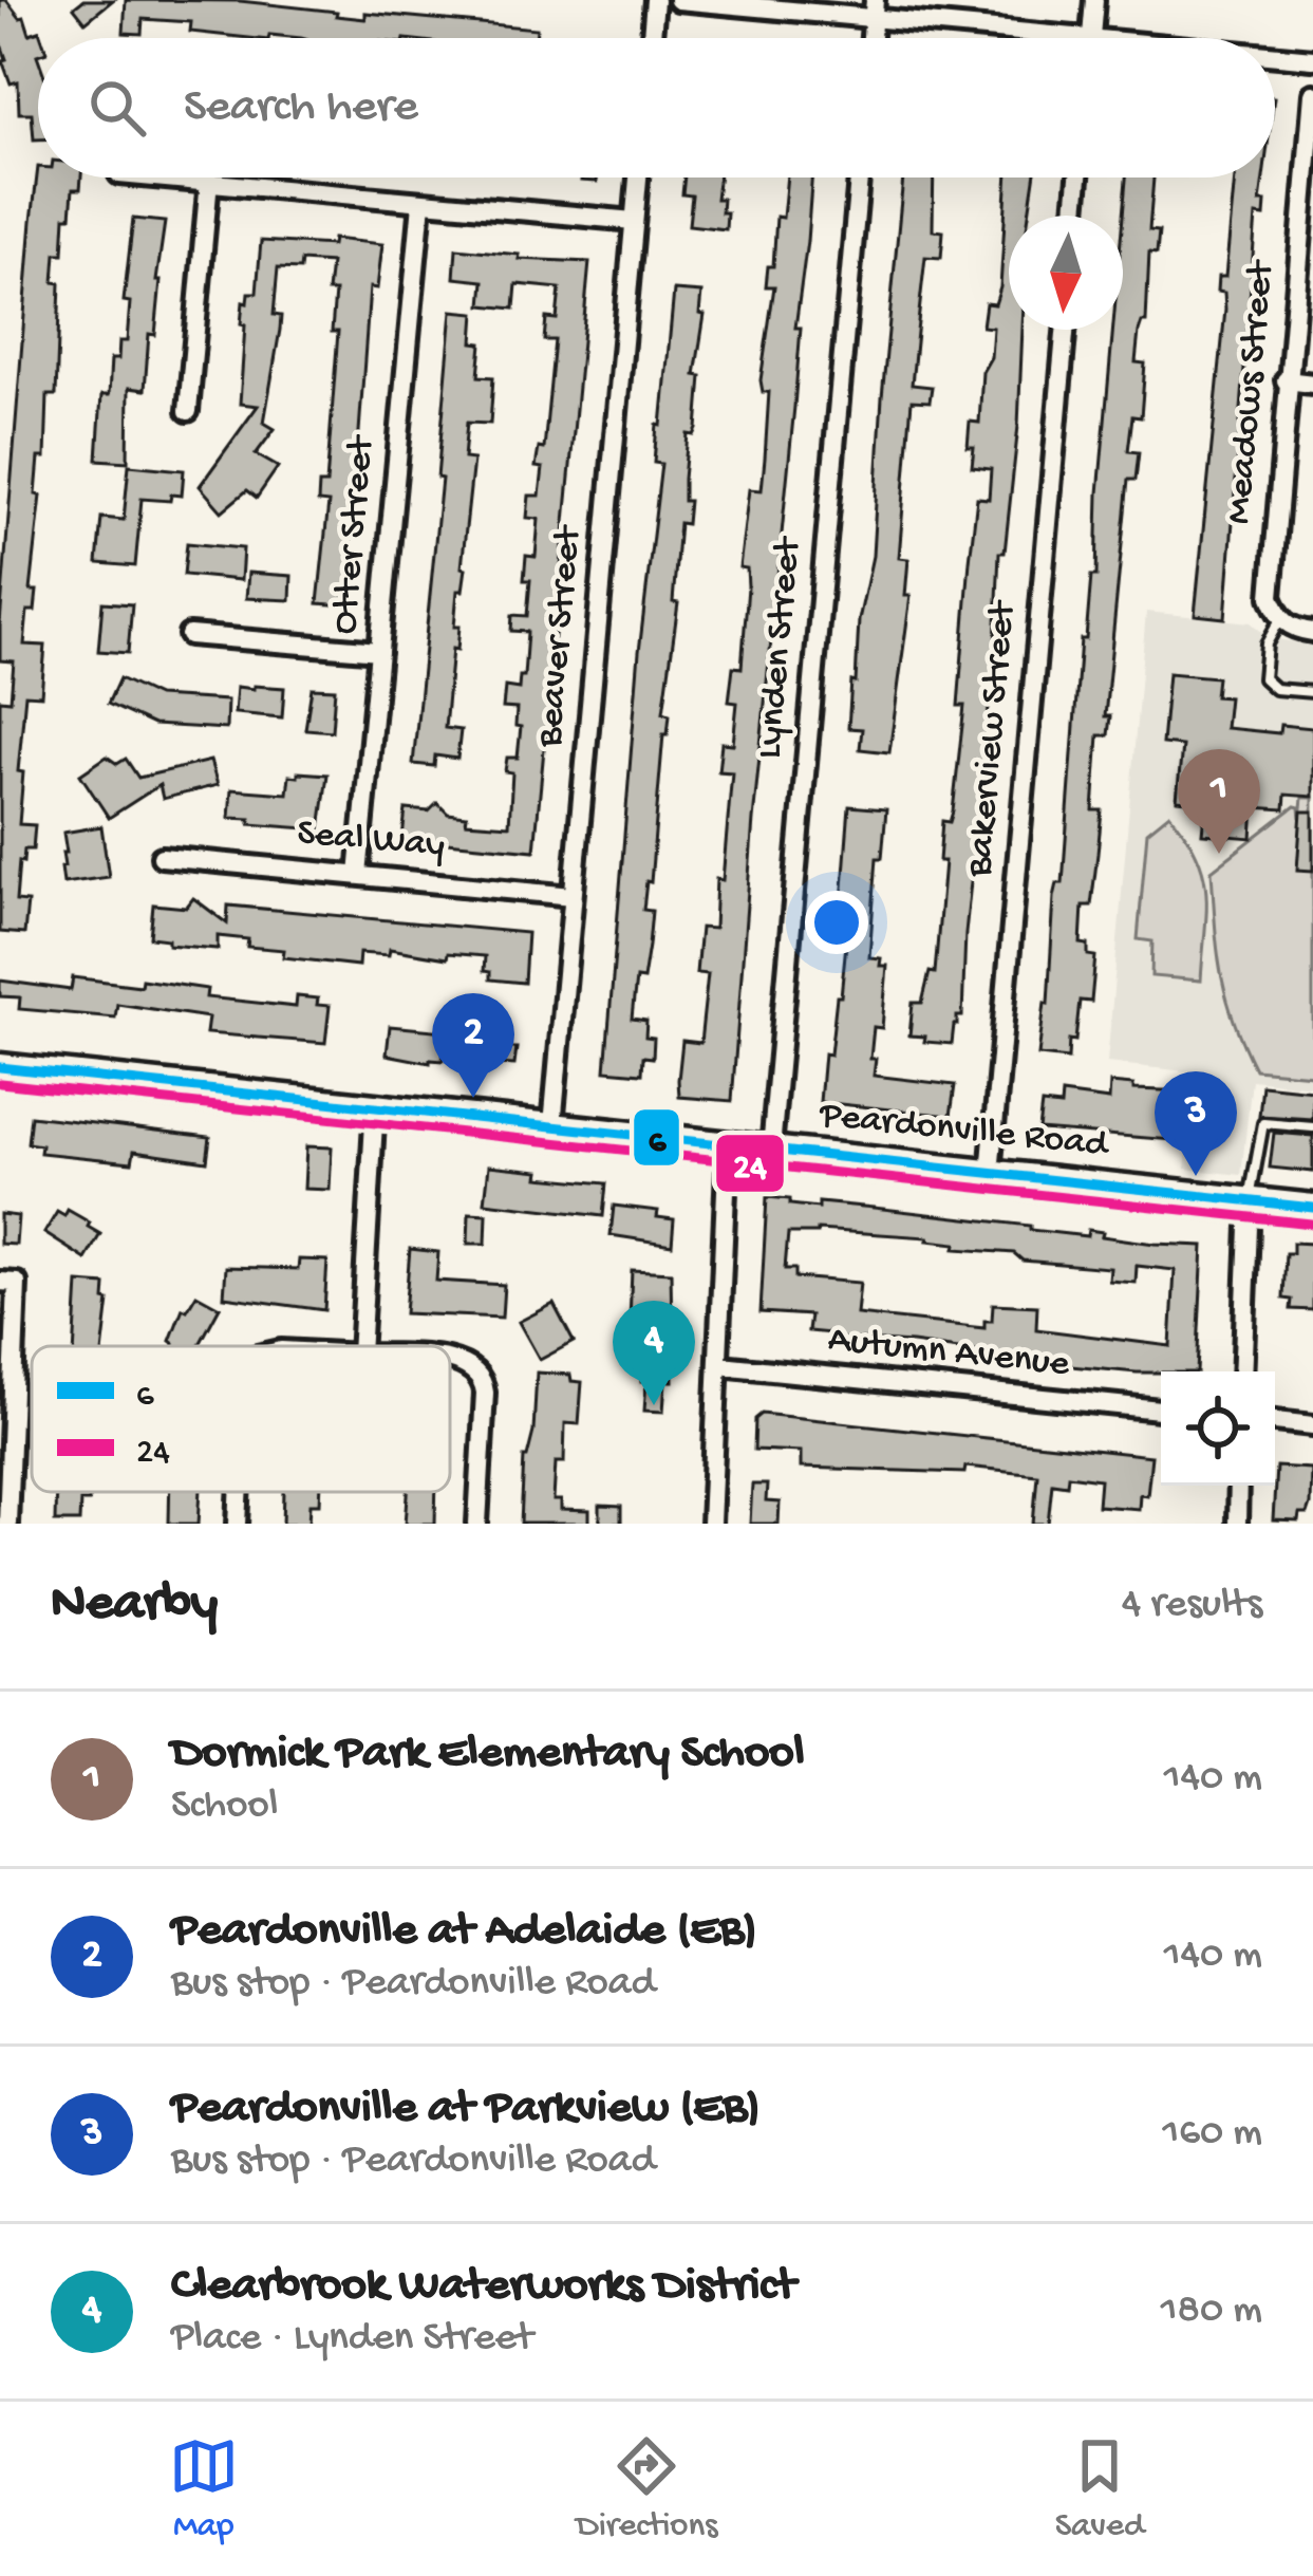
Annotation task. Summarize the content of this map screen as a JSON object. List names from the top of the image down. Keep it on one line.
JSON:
{"streets":{"main road":["Peardonville Road"],"street":["Meadows Street","Otter Street","Beaver Street","Lynden Street","Bakerview Street","Seal Way","Autumn Avenue"]},"crossings":[["Otter Street","Seal Way"],["Beaver Street","Seal Way"],["Beaver Street","Peardonville Road"],["Lynden Street","Peardonville Road"],["Bakerview Street","Peardonville Road"]],"lines":["transit line 6","transit line 24"],"legend":["6","24"],"north":"bottom","page":{"search":"Search here","pins":["1","2","3","4"],"heading":["Nearby","4 results"],"list":[{"mark":"1","name":"Dormick Park Elementary School","note":"School","value":"140 m"},{"mark":"2","name":"Peardonville at Adelaide (EB)","note":"Bus stop · Peardonville Road","value":"140 m"},{"mark":"3","name":"Peardonville at Parkview (EB)","note":"Bus stop · Peardonville Road","value":"160 m"},{"mark":"4","name":"Clearbrook Waterworks District","note":"Place · Lynden Street","value":"180 m"}],"nav":["Map","Directions","Saved"]}}
